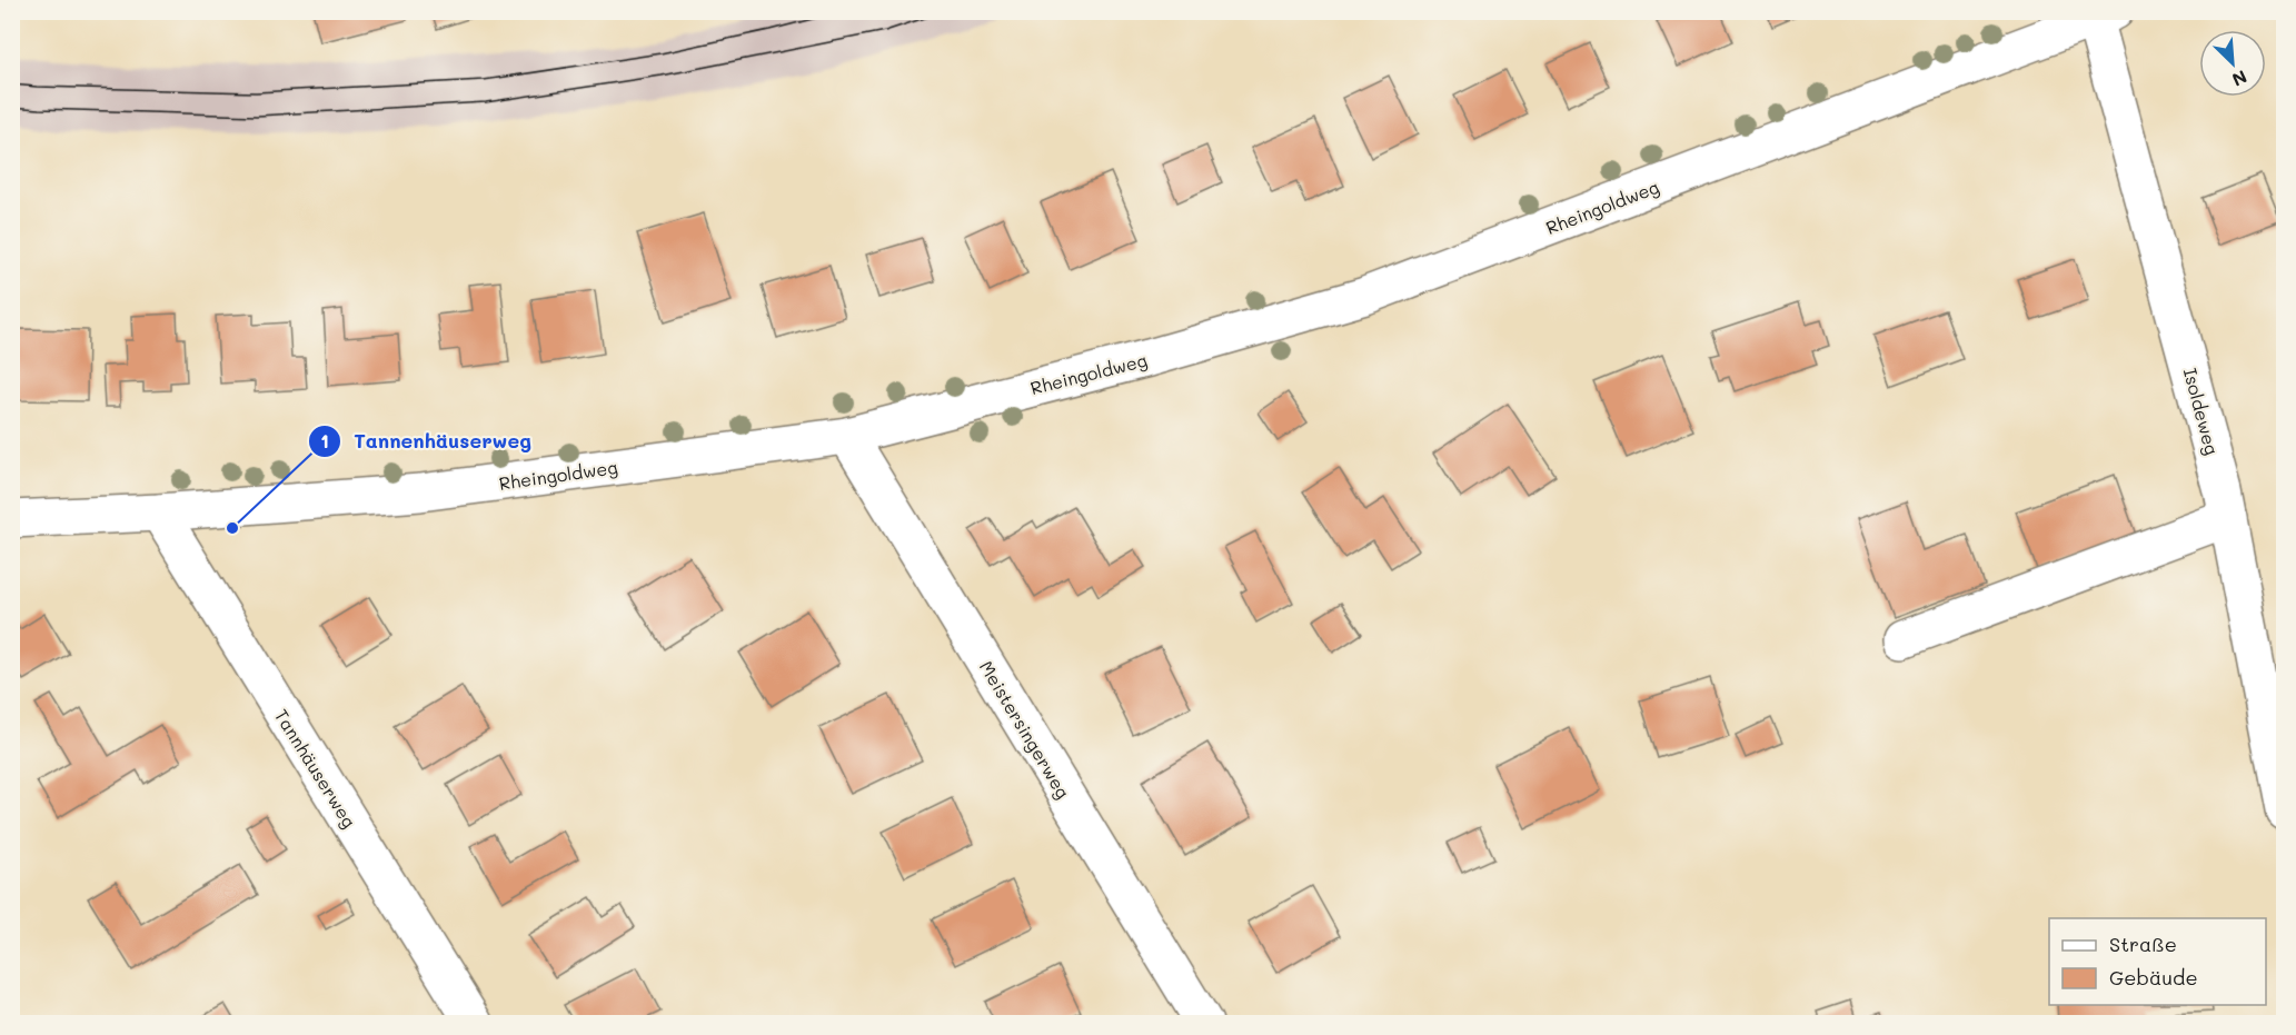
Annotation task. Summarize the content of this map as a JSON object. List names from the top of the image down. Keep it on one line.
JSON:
{"streets":{"street":["Rheingoldweg","Isoldeweg","Meistersingerweg","Tannhäuserweg"]},"crossings":[["Rheingoldweg","Isoldeweg"],["Rheingoldweg","Meistersingerweg"],["Rheingoldweg","Tannhäuserweg"]],"places":["Tannenhäuserweg"],"legend":["Straße","Gebäude"],"north":"bottom right"}
